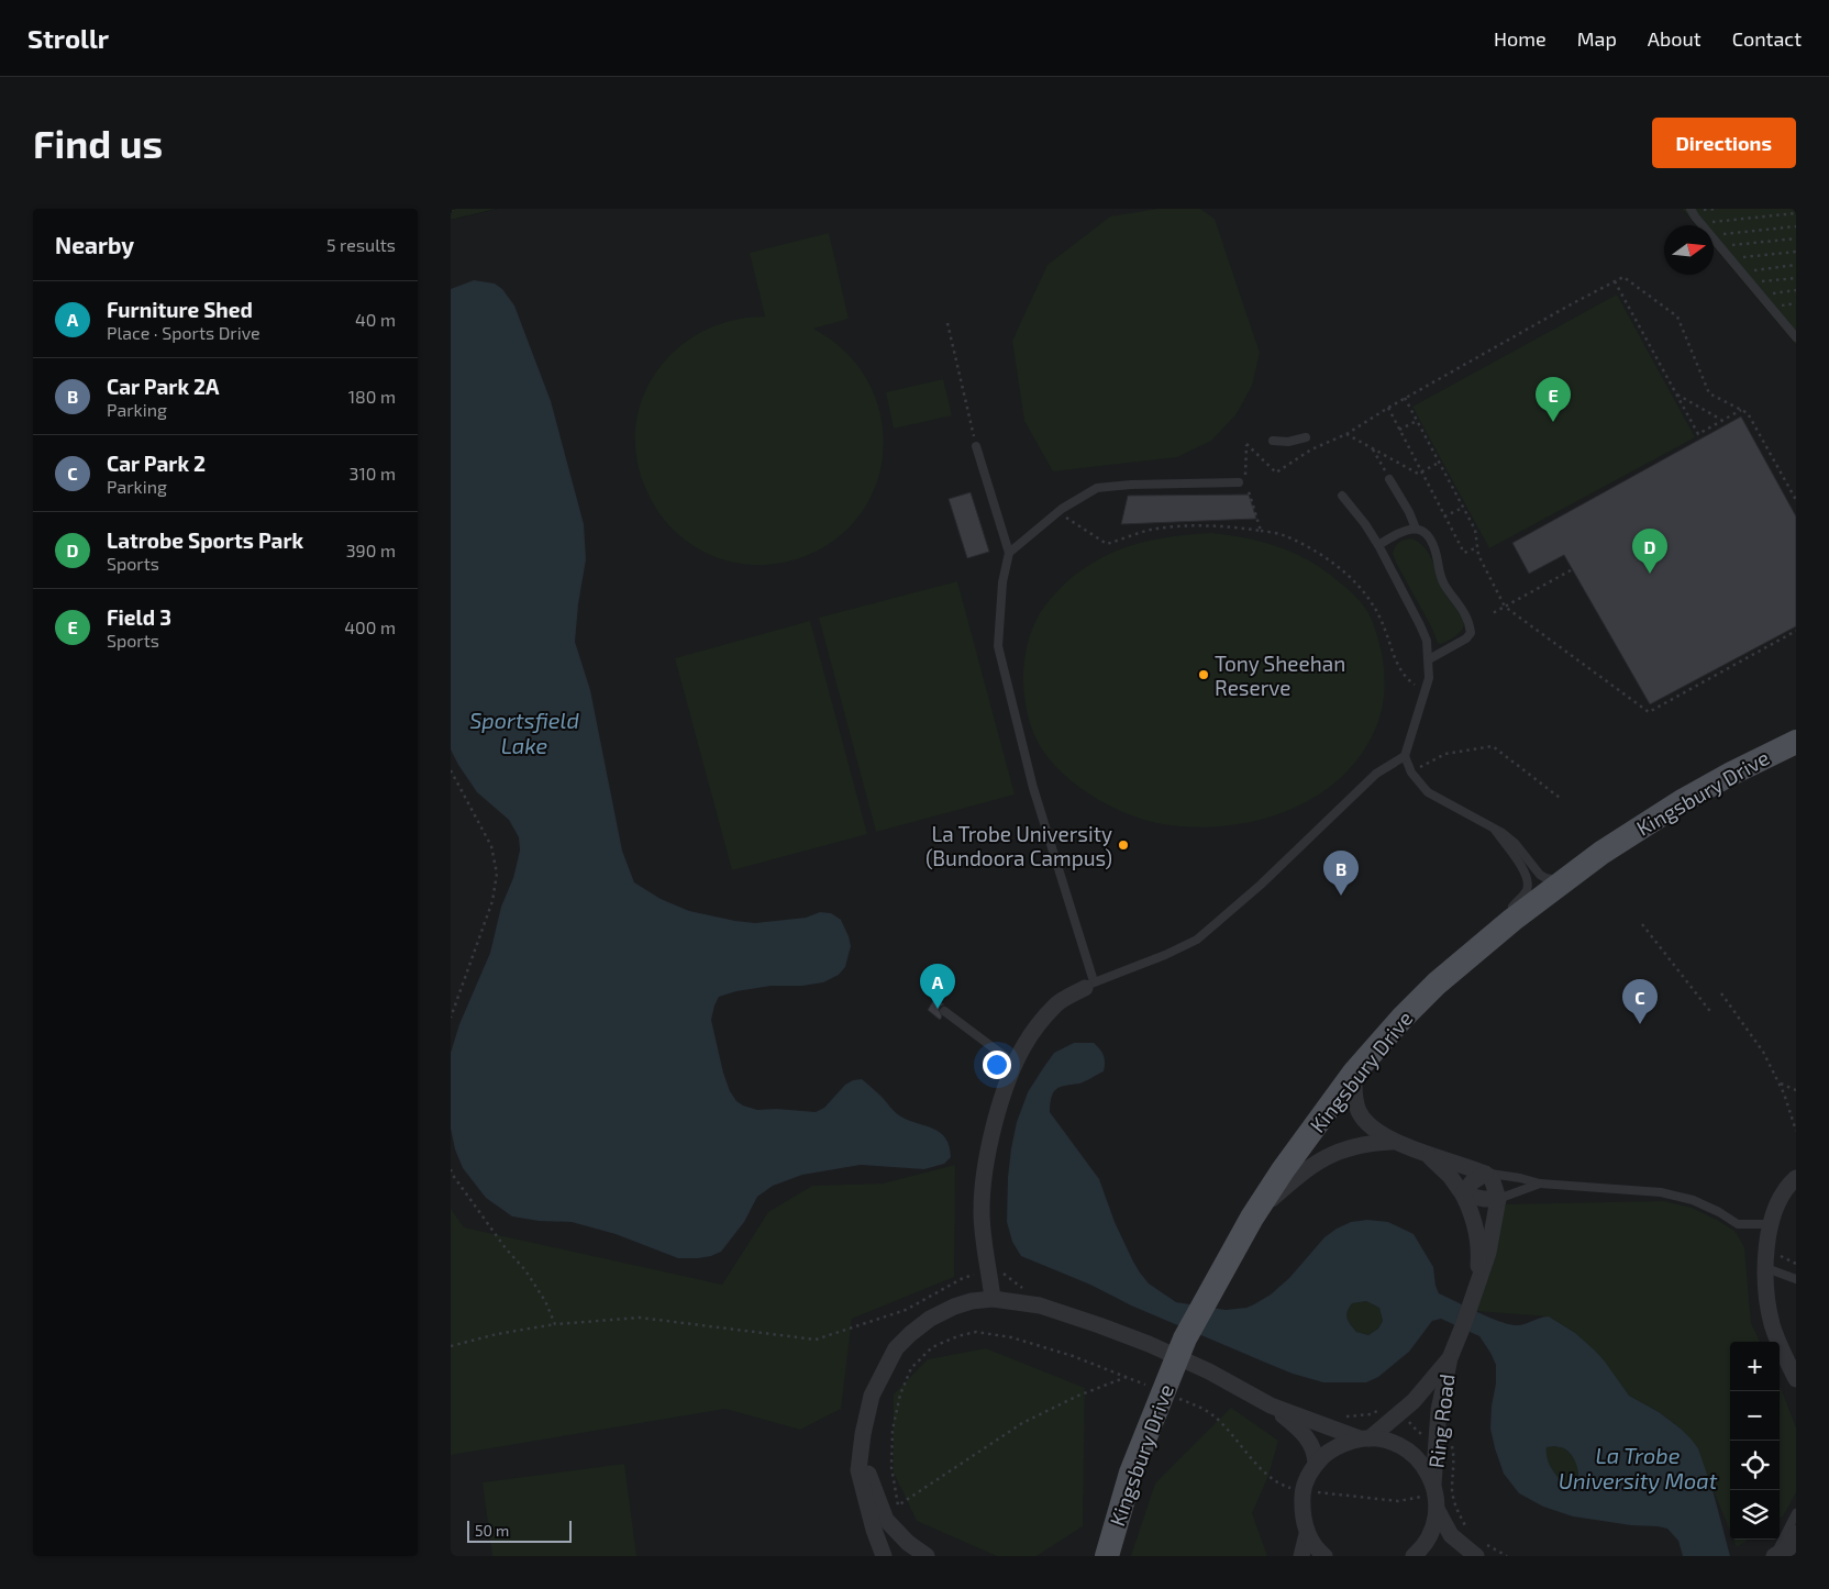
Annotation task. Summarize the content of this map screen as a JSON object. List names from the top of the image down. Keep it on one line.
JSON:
{"streets":{"main road":["Kingsbury Drive"],"street":["Ring Road"]},"crossings":[["Kingsbury Drive","Ring Road"]],"water":["Sportsfield Lake","La Trobe University Moat"],"places":["Tony Sheehan Reserve","La Trobe University (Bundoora Campus)"],"scale_bar":"50 m","north":"right","page":{"header":"Strollr","nav":["Home","Map","About","Contact"],"buttons":"Directions","title":"Find us","heading":["Nearby","5 results"],"list":[{"mark":"A","name":"Furniture Shed","note":"Place · Sports Drive","value":"40 m"},{"mark":"B","name":"Car Park 2A","note":"Parking","value":"180 m"},{"mark":"C","name":"Car Park 2","note":"Parking","value":"310 m"},{"mark":"D","name":"Latrobe Sports Park","note":"Sports","value":"390 m"},{"mark":"E","name":"Field 3","note":"Sports","value":"400 m"}],"pins":["E","D","B","A","C"],"map_buttons":["+","−"],"scale":"50 m"}}
